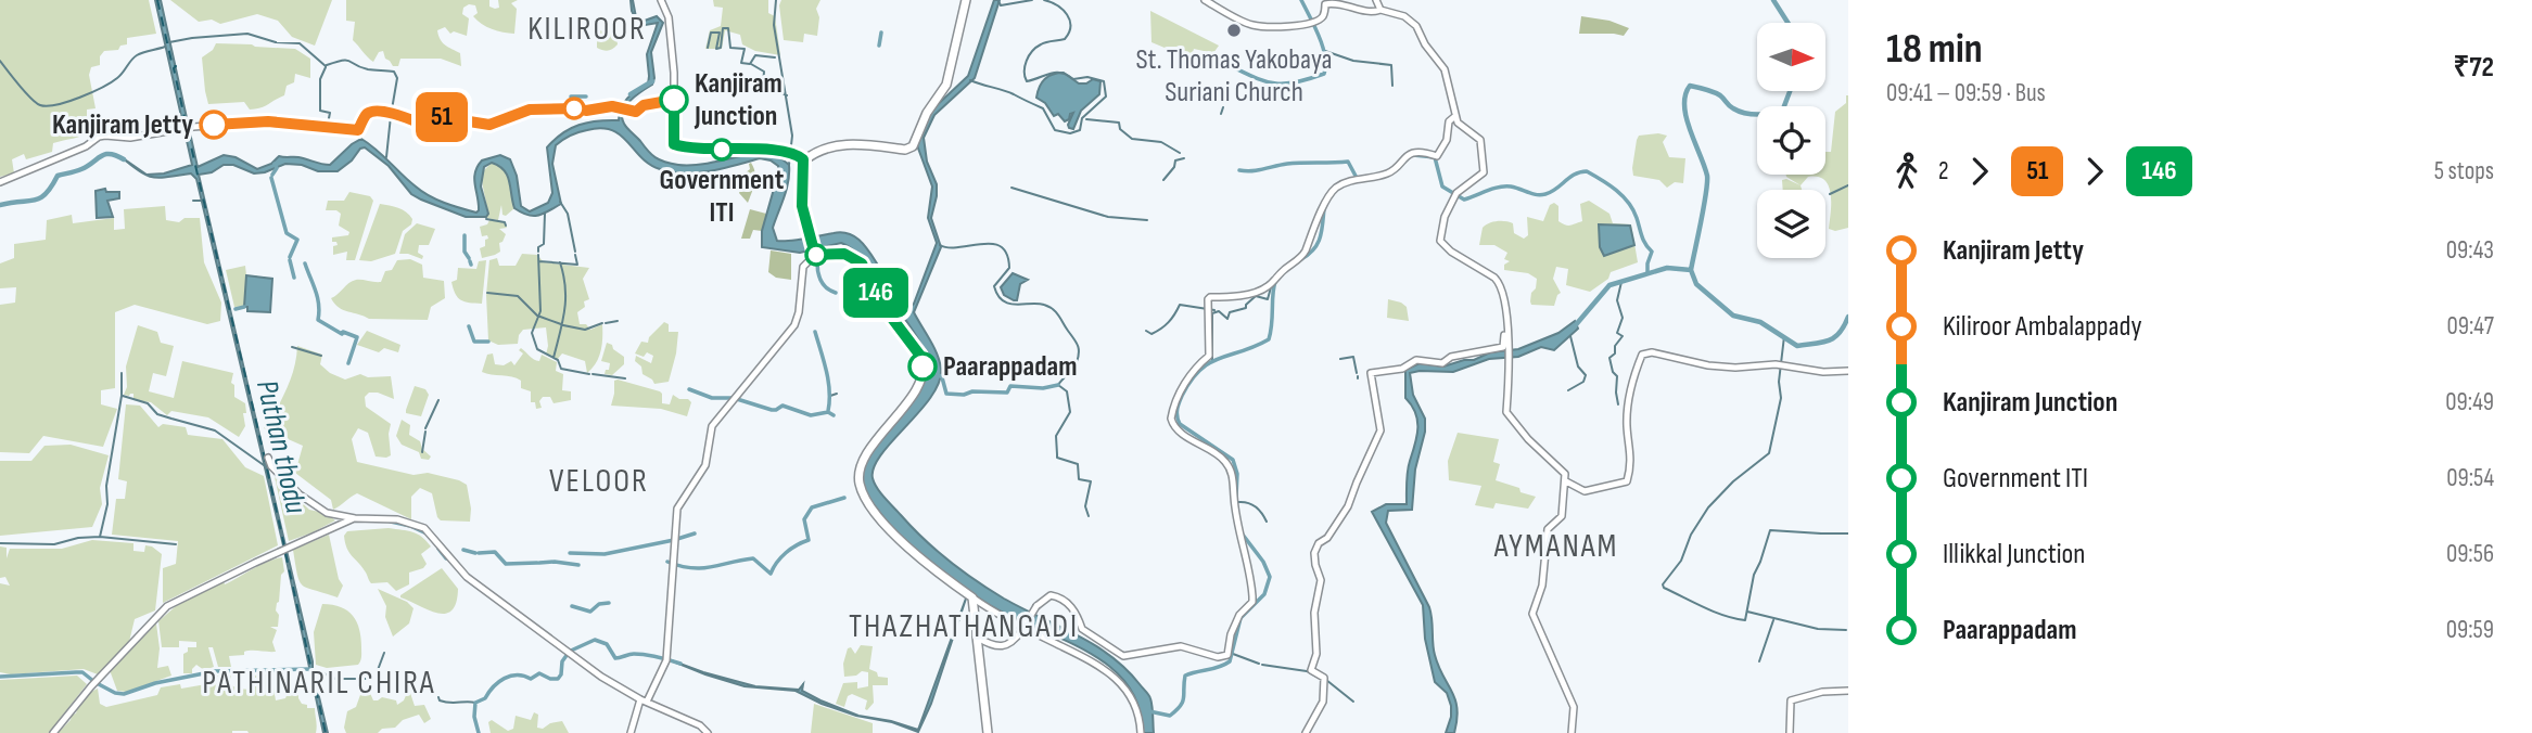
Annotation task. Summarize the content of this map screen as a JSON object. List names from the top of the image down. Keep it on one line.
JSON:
{"districts":["KILIROOR","VELOOR","AYMANAM","THAZHATHANGADI","PATHINARIL CHIRA"],"water":["Puthan thodu"],"places":["St. Thomas Yakobaya Suriani Church","Kanjiram Junction","Kanjiram Jetty","Government ITI","Paarappadam"],"lines":["bus line 51","bus line 146"],"north":"right","page":{"on_map":["51","146"],"heading":["18 min","09:41 – 09:59 · Bus","₹72"],"legs":["2","51","146","5 stops"],"list":[{"name":"Kanjiram Jetty","value":"09:43"},{"name":"Kiliroor Ambalappady","value":"09:47"},{"name":"Kanjiram Junction","value":"09:49"},{"name":"Government ITI","value":"09:54"},{"name":"Illikkal Junction","value":"09:56"},{"name":"Paarappadam","value":"09:59"}]}}
